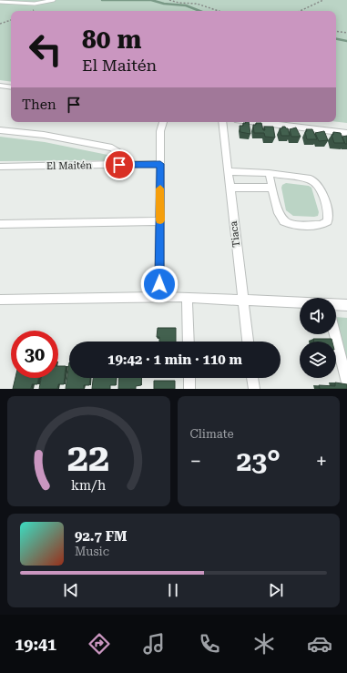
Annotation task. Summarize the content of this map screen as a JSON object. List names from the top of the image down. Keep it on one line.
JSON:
{"streets":{"street":["El Maitén","Tiaca"]},"page":{"turn":["80 m","El Maitén"],"then":"Then","limit":"30","trip":"19:42 · 1 min · 110 m","tile":"Climate","heat":["−","23°","+"],"song":["92.7 FM","Music"],"tabs":"19:41","gauge":["22","km/h"]}}
